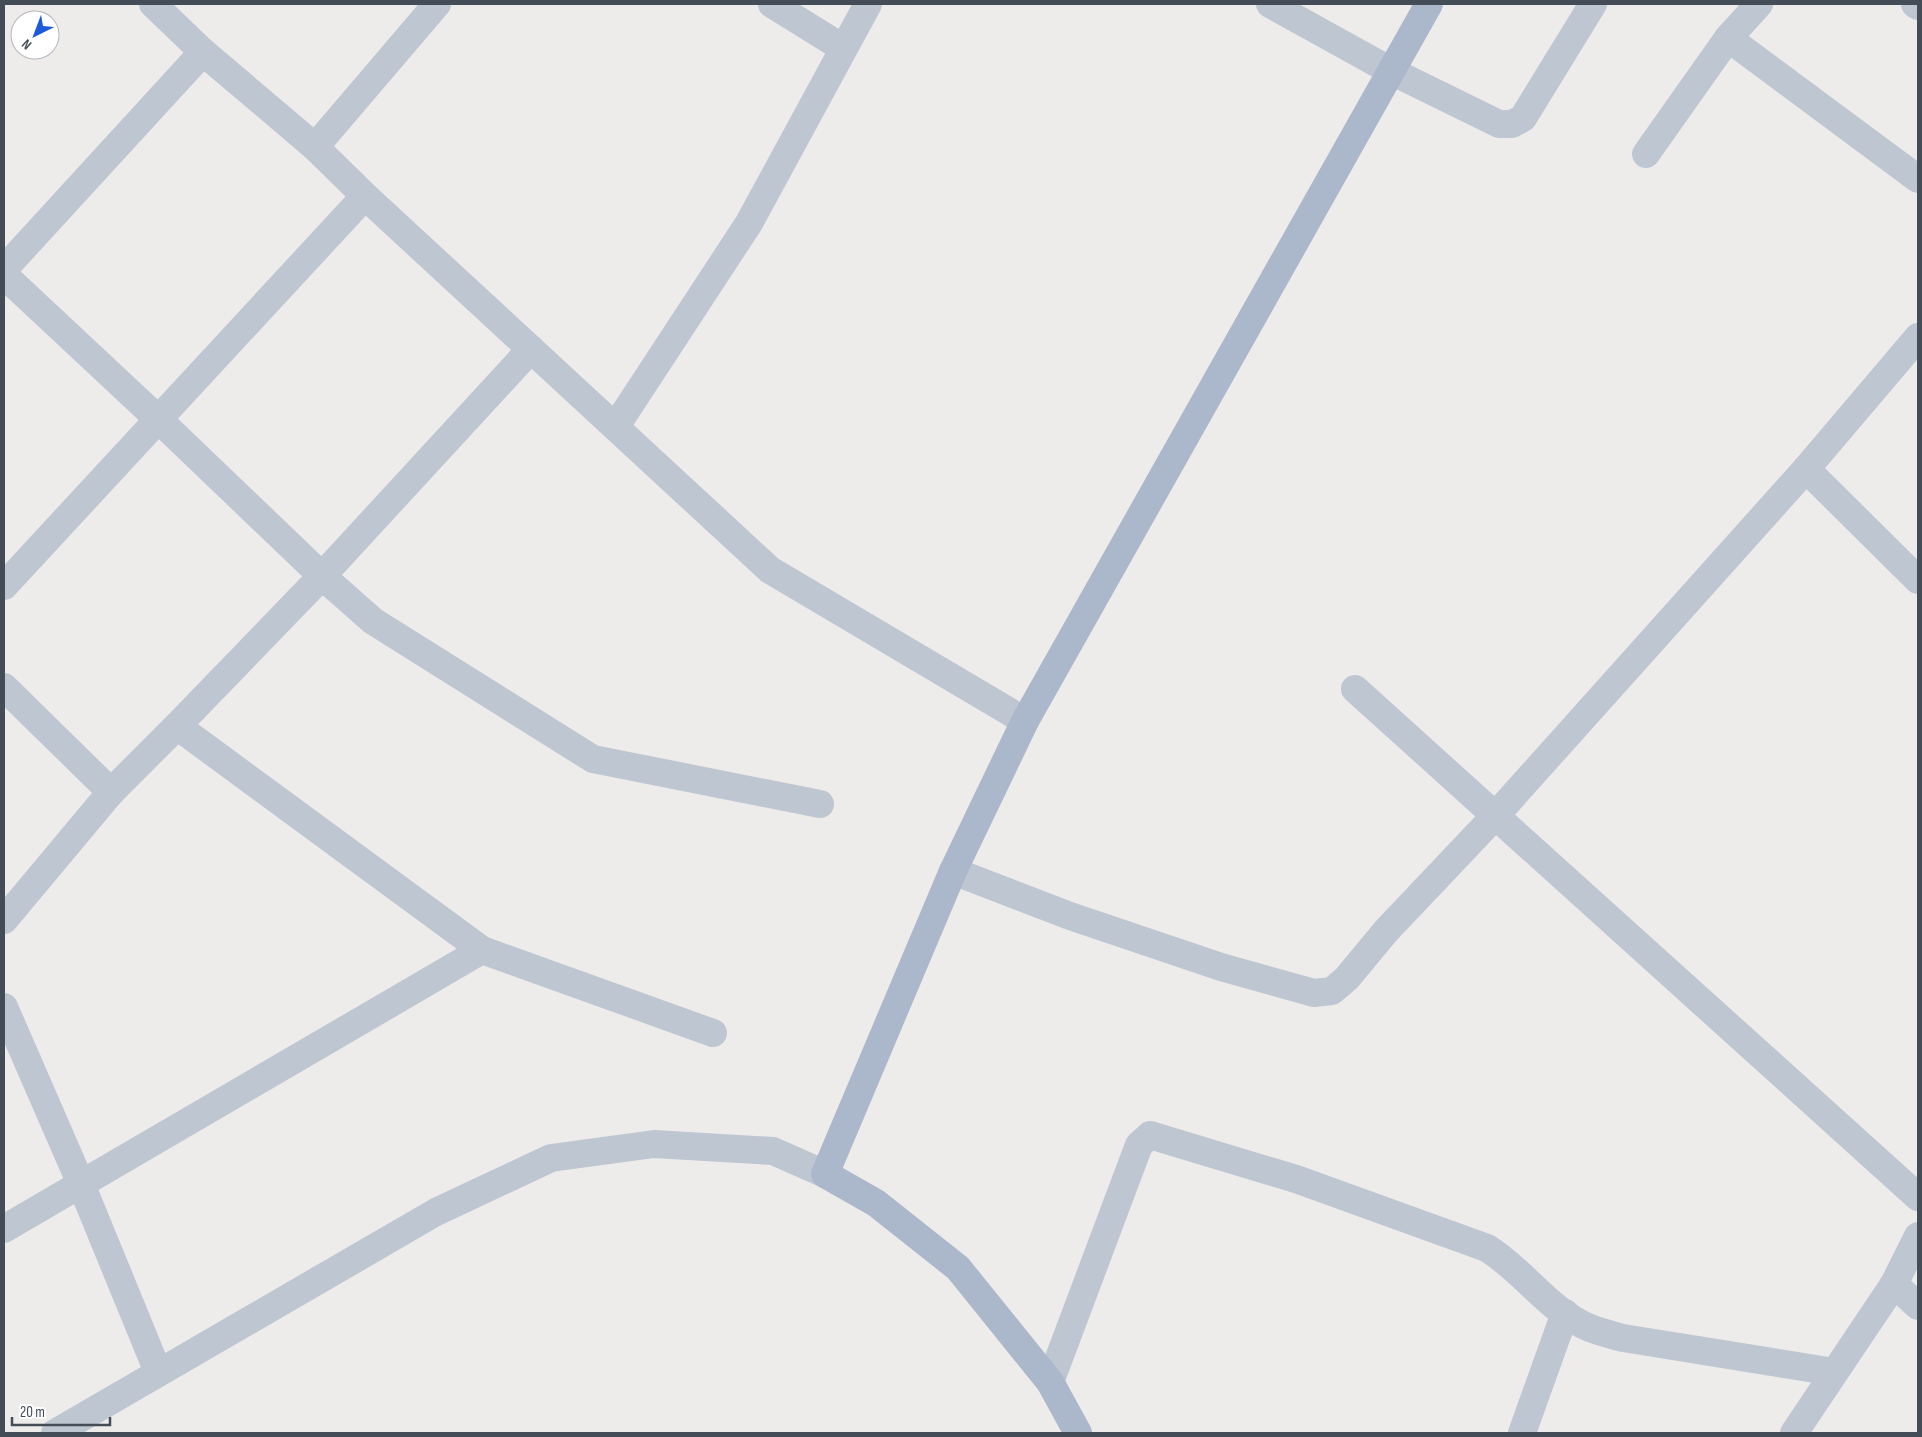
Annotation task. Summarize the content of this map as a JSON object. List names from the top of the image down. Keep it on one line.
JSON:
{"scale_bar":"20 m","north":"bottom left"}
